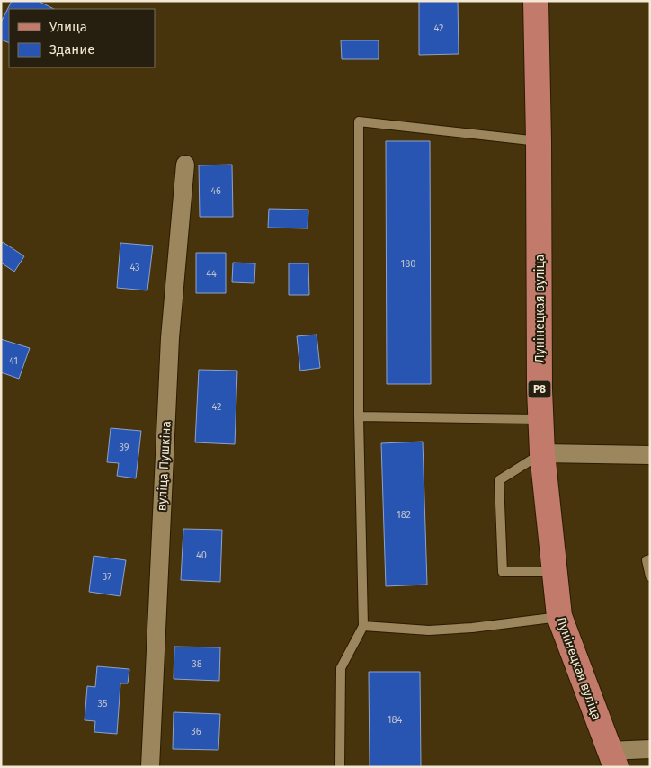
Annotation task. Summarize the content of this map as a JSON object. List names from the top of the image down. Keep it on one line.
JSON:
{"streets":{"main road":["Лунінецкая вуліца","Р8"],"street":["вуліца Пушкіна"]},"house_numbers":["42","46","180","43","44","41","42","39","182","40","37","38","35","184","36"],"legend":["Улица","Здание"]}
